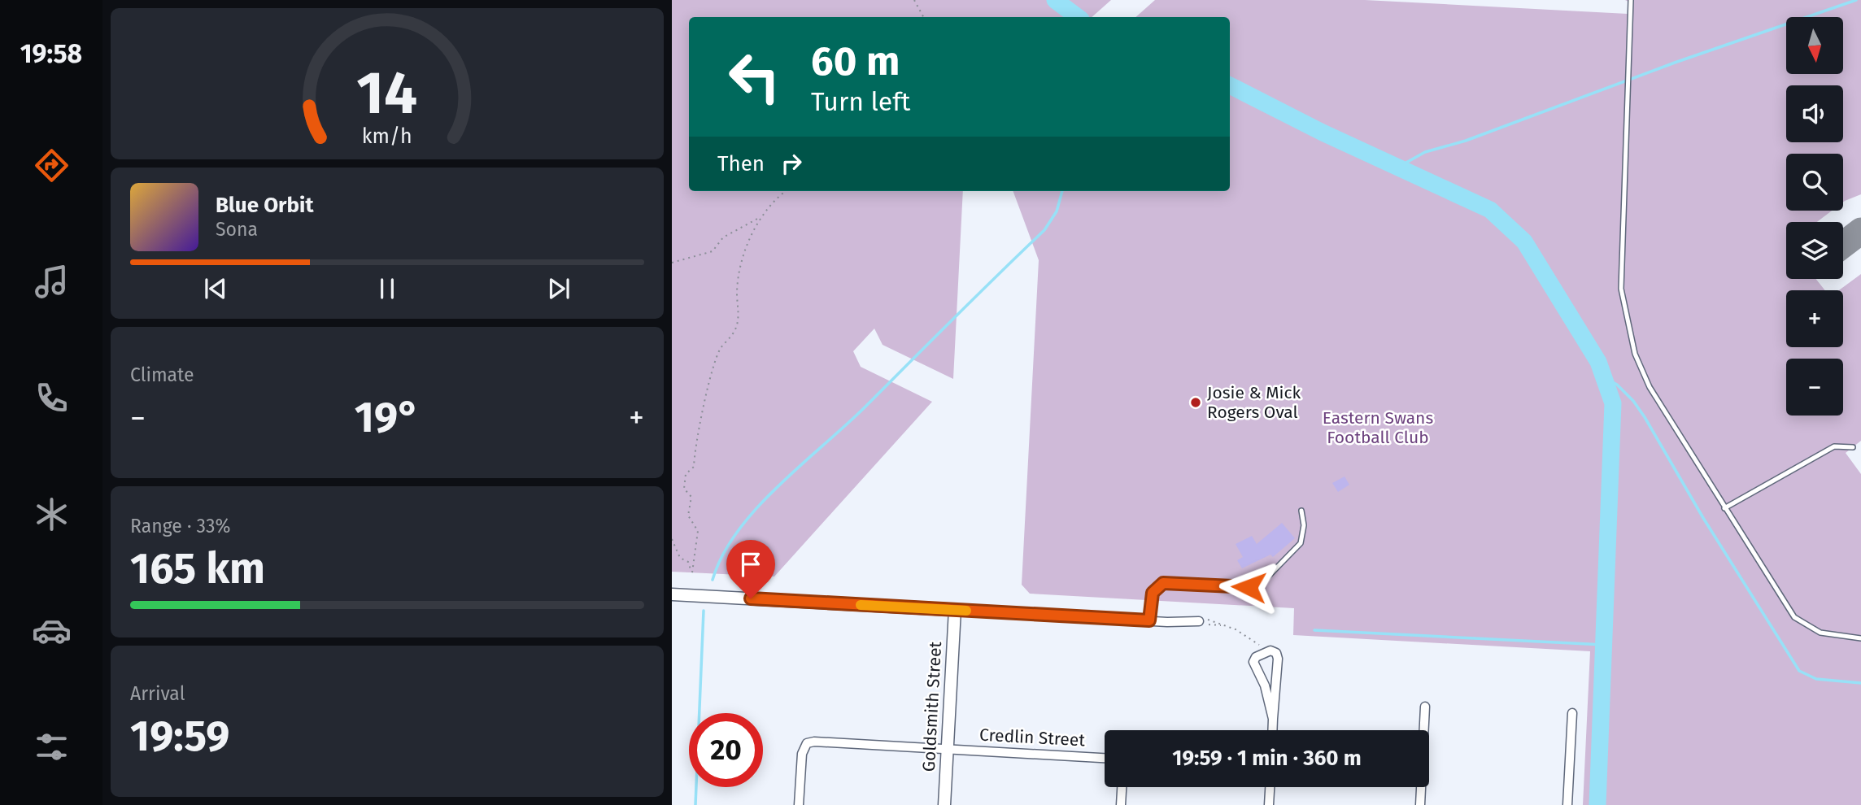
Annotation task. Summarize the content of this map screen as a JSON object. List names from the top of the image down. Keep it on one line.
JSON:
{"streets":{"street":["Goldsmith Street","Credlin Street"]},"crossings":[["Goldsmith Street","Credlin Street"]],"parks":["Eastern Swans Football Club"],"places":["Josie & Mick Rogers Oval"],"north":"bottom","page":{"tabs":"19:58","map_buttons":["+","−"],"turn":["60 m","Turn left"],"then":"Then","song":["Blue Orbit","Sona"],"tile":["Climate",["Range · 33%","165 km"],["Arrival","19:59"]],"heat":["−","19°","+"],"limit":"20","trip":"19:59 · 1 min · 360 m","gauge":["14","km/h"]}}
